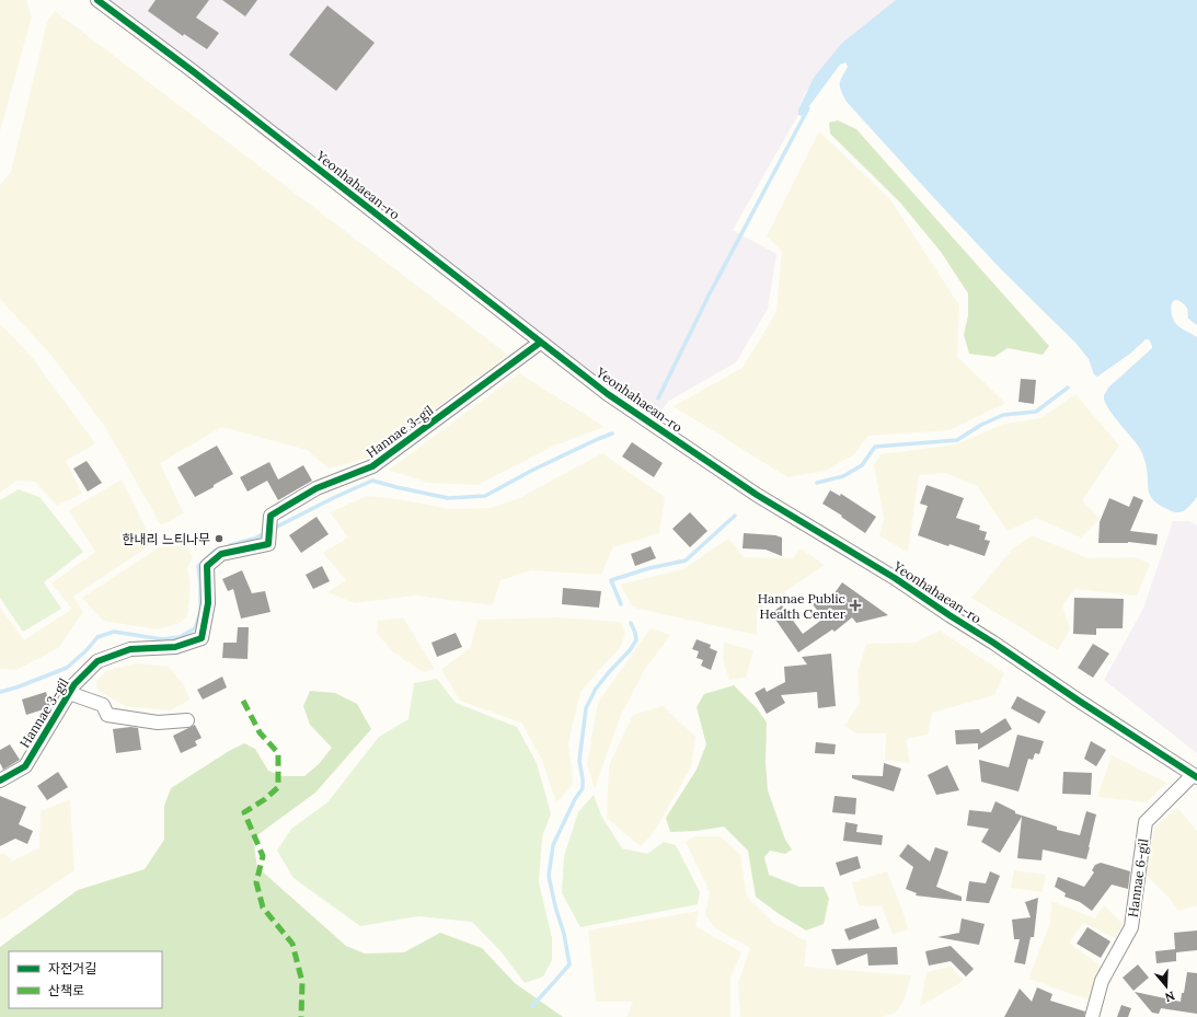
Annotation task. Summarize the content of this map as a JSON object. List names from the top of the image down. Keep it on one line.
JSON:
{"streets":{"street":["Yeonhahaean-ro","Hannae 3-gil","Hannae 6-gil"]},"crossings":[["Yeonhahaean-ro","Hannae 3-gil"],["Yeonhahaean-ro","Hannae 6-gil"]],"places":{"other":["한내리 느티나무"],"health":["Hannae Public Health Center"]},"legend":["자전거길","산책로"],"north":"bottom"}
